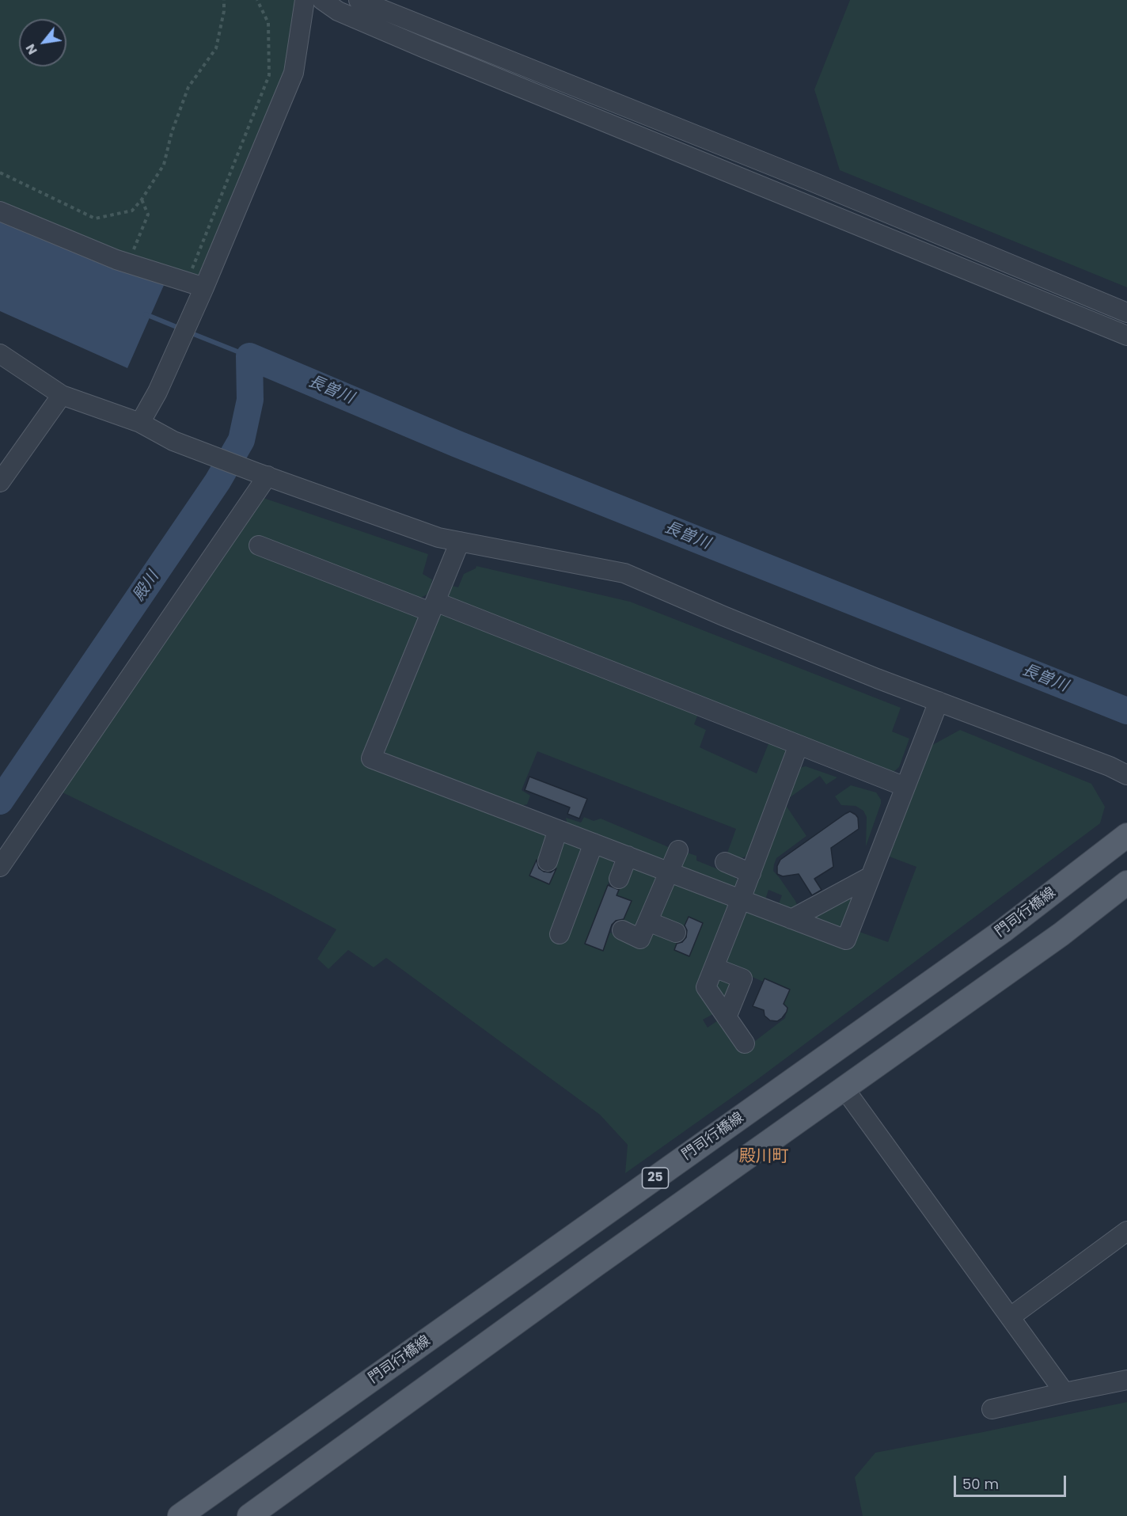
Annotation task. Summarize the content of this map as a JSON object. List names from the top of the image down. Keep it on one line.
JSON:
{"streets":{"main road":["門司行橋線","25"]},"districts":["殿川町"],"water":["長曽川","殿川"],"scale_bar":"50 m","north":"bottom left"}
